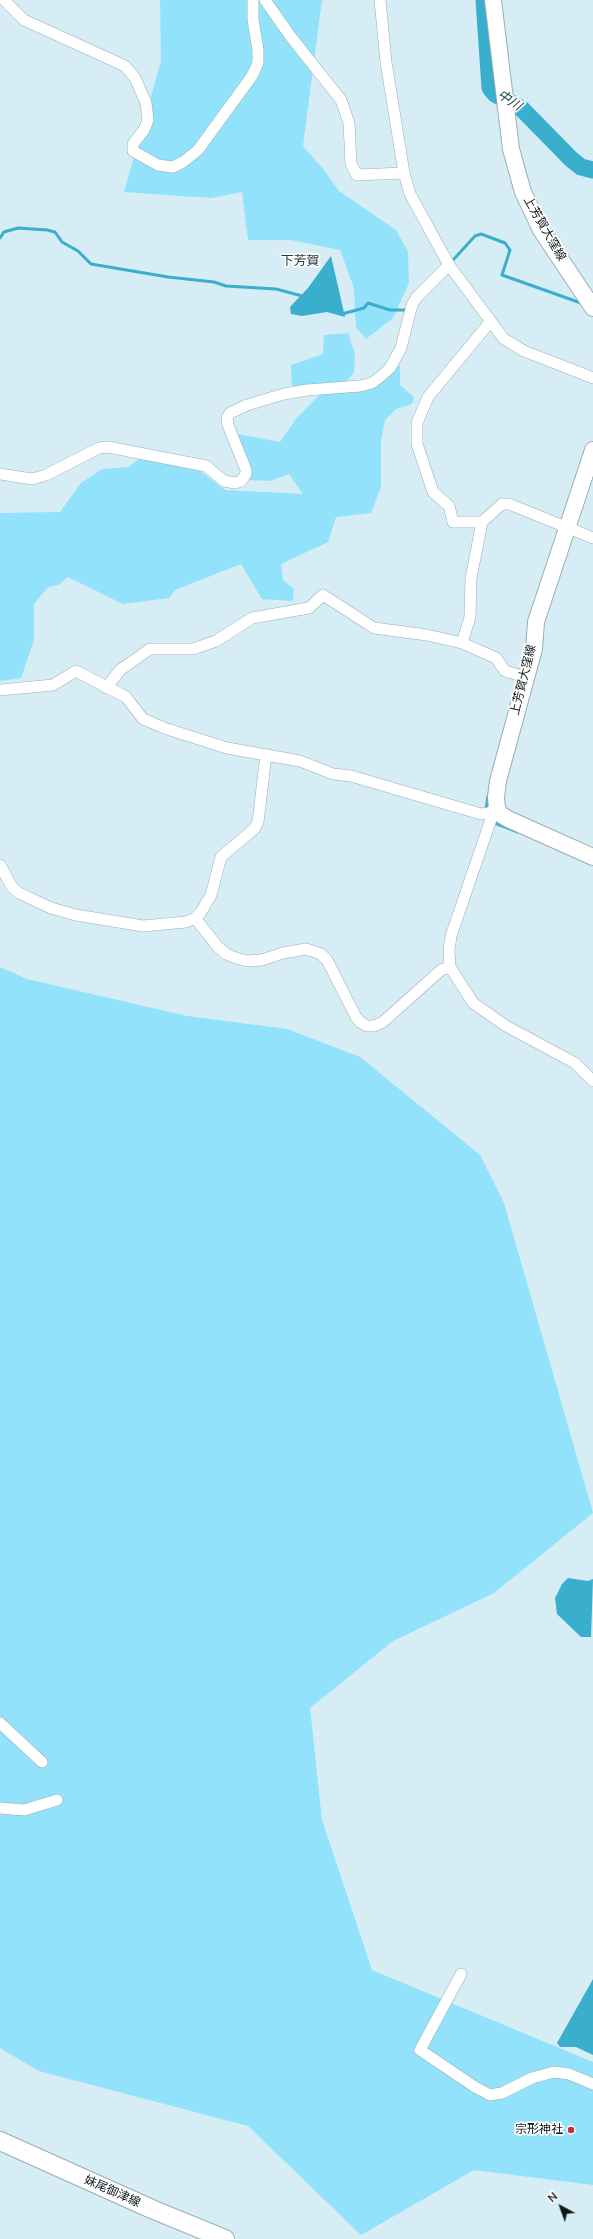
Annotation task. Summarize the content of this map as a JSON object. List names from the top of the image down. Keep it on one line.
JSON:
{"streets":{"main road":["上芳賀大窪線","妹尾御津線"]},"districts":["下芳賀"],"water":["中川"],"places":["宗形神社"],"north":"top left"}
